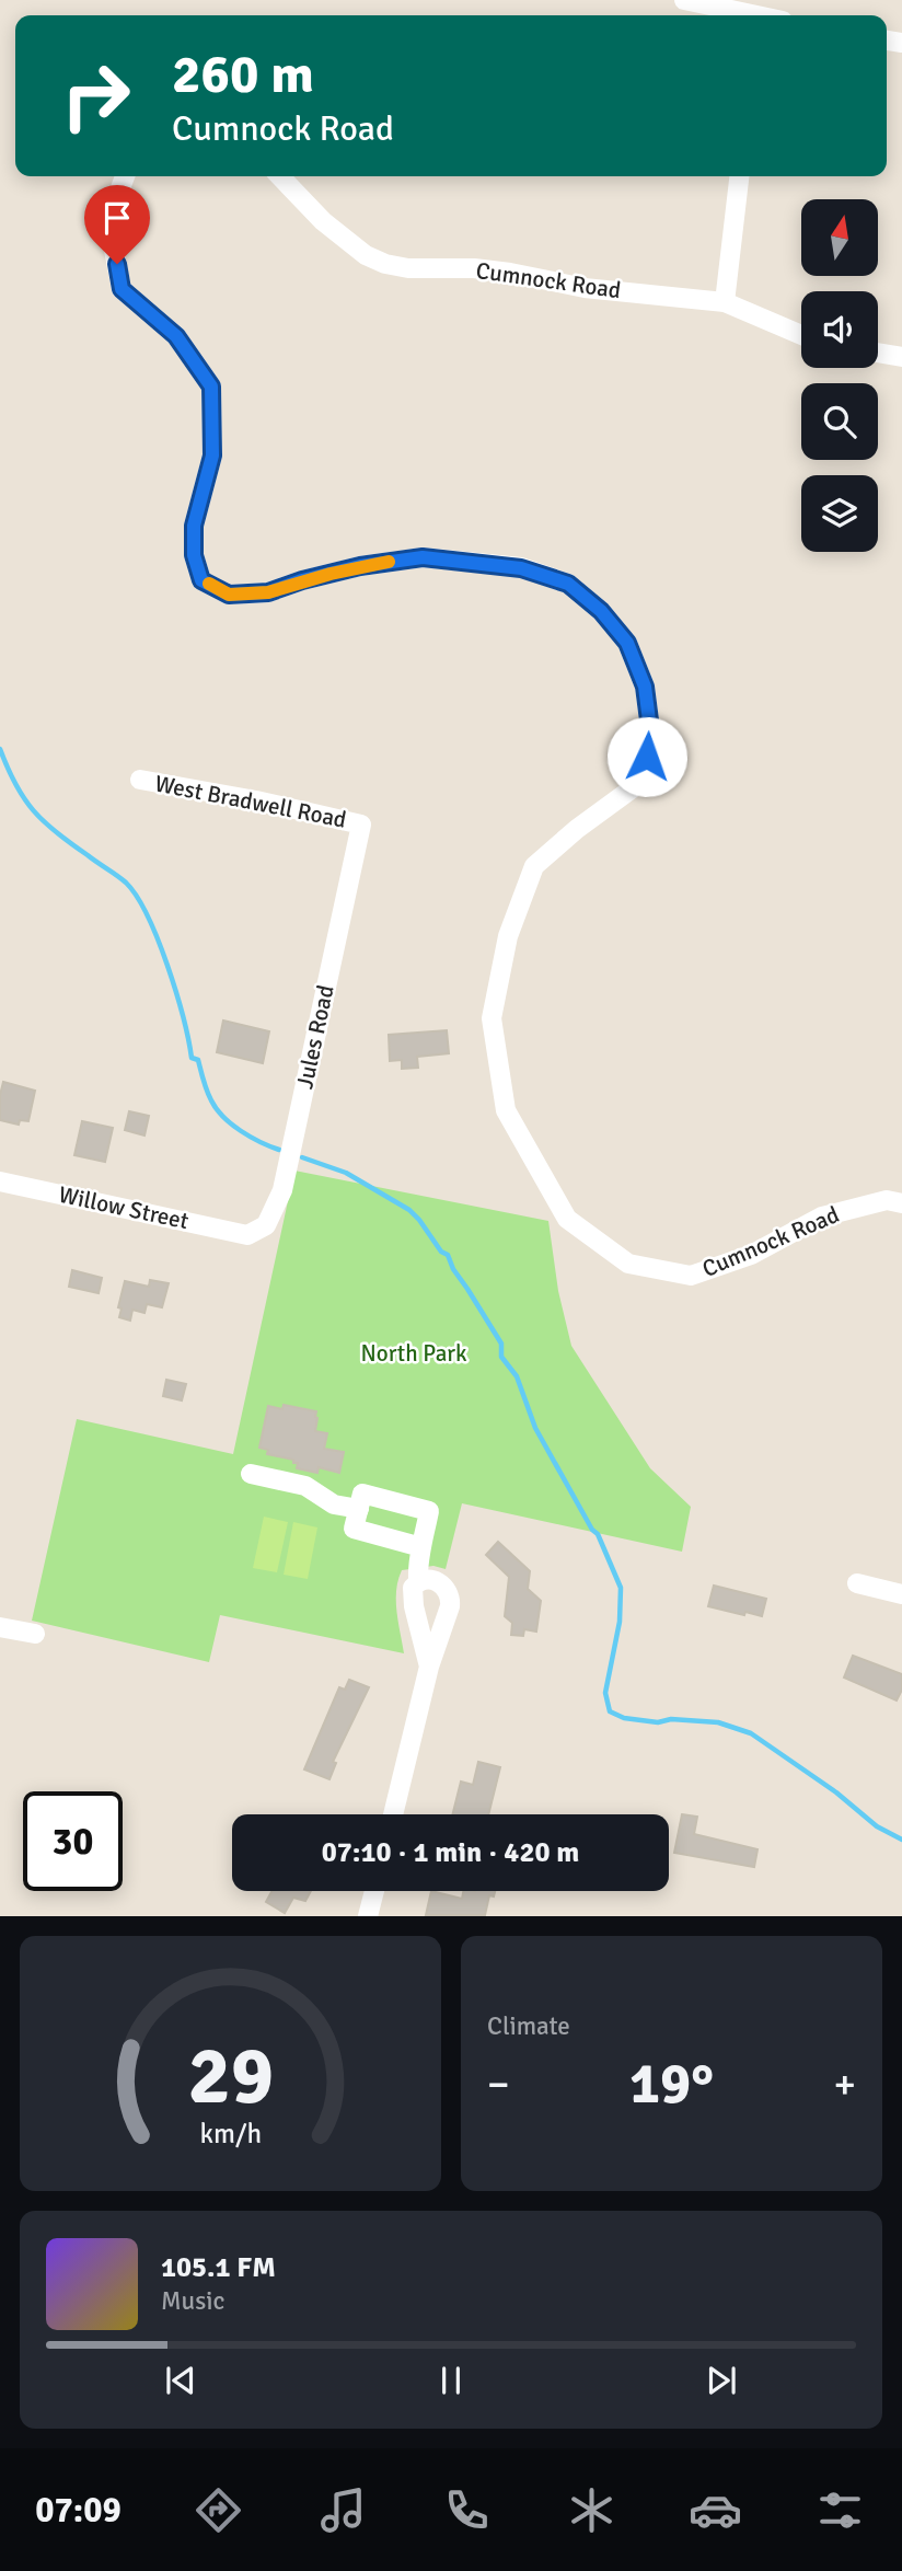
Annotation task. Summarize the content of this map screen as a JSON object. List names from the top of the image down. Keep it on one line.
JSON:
{"streets":{"street":["Cumnock Road","West Bradwell Road","Jules Road","Willow Street"]},"crossings":[["West Bradwell Road","Jules Road"],["Jules Road","Willow Street"]],"parks":["North Park"],"north":"top","page":{"turn":["260 m","Cumnock Road"],"limit":"30","trip":"07:10 · 1 min · 420 m","tile":"Climate","heat":["−","19°","+"],"song":["105.1 FM","Music"],"tabs":"07:09","gauge":["29","km/h"]}}
